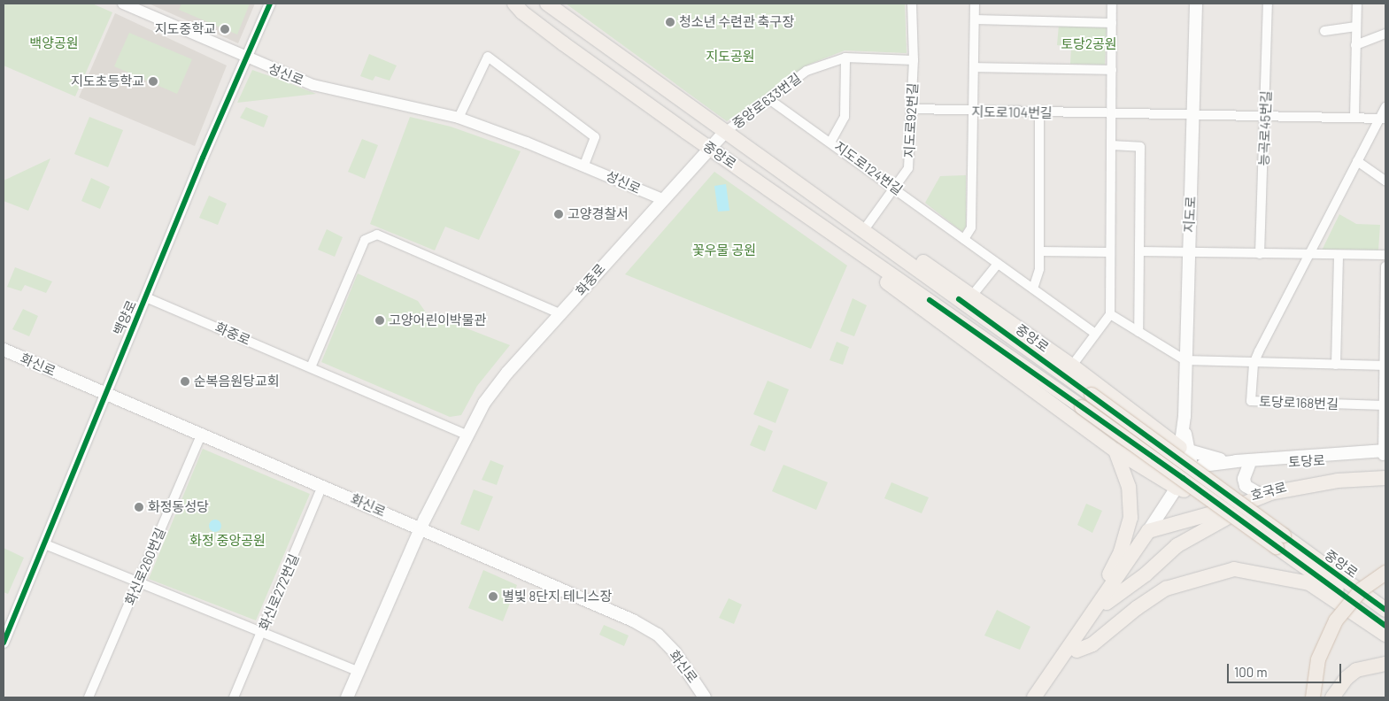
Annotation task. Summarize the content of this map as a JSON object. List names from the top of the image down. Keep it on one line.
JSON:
{"streets":{"main road":["중앙로","지도로","화중로","화신로","토당로","호국로"],"street":["성신로","중앙로633번길","지도로104번길","지도로92번길","능곡로45번길","지도로124번길","백양로","토당로168번길","화신로260번길","화신로272번길"]},"crossings":[["성신로","화중로"],["성신로","백양로"],["중앙로633번길","지도로92번길"],["중앙로633번길","중앙로"],["중앙로633번길","지도로124번길"],["중앙로633번길","화중로"],["지도로104번길","지도로92번길"],["지도로104번길","능곡로45번길"],["지도로104번길","지도로"],["지도로92번길","지도로124번길"],["중앙로","화중로"],["지도로","토당로"],["지도로","호국로"],["화중로","백양로"],["화중로","화신로"],["백양로","화신로"],["화신로","화신로260번길"],["화신로","화신로272번길"]],"parks":["백양공원","토당2공원","지도공원","꽃우물 공원","화정 중앙공원"],"places":["청소년 수련관 축구장","지도중학교","지도초등학교","고양경찰서","고양어린이박물관","순복음원당교회","화정동성당","별빛 8단지 테니스장"],"scale_bar":"100 m"}
